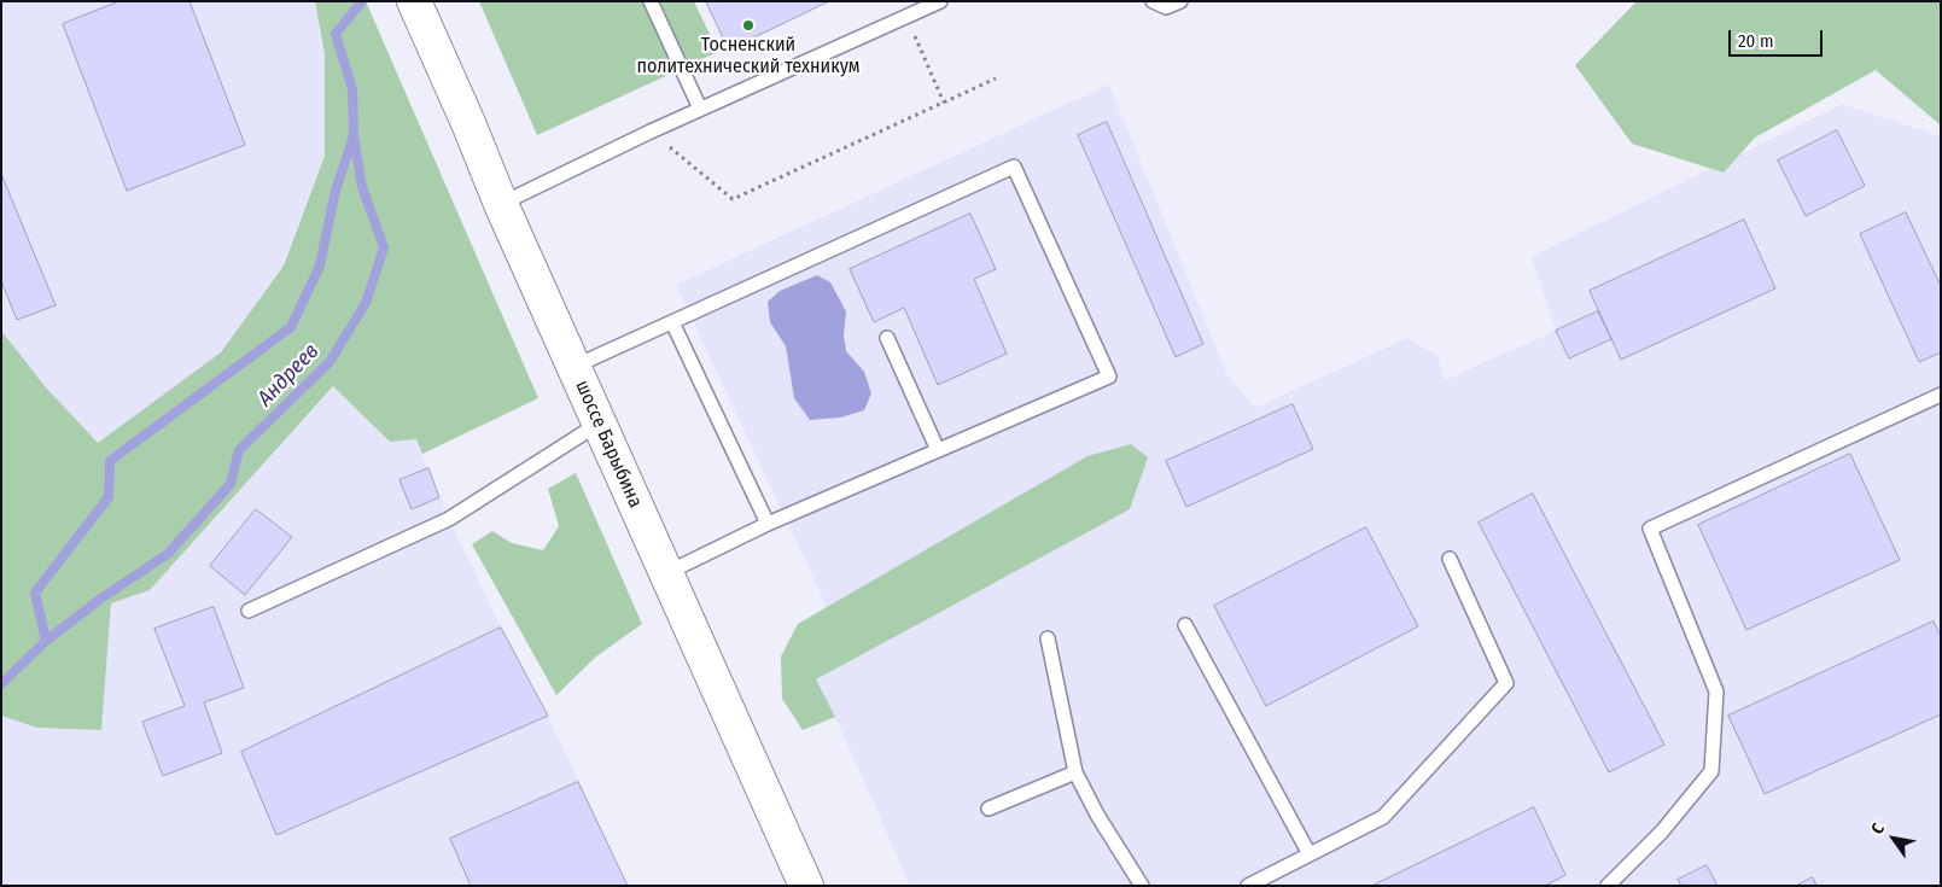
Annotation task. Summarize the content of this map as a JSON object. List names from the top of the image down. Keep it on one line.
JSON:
{"streets":{"main road":["шоссе Барыбина"]},"water":["Андреев"],"places":["Тосненский политехнический техникум"],"scale_bar":"20 m","north":"top left"}
